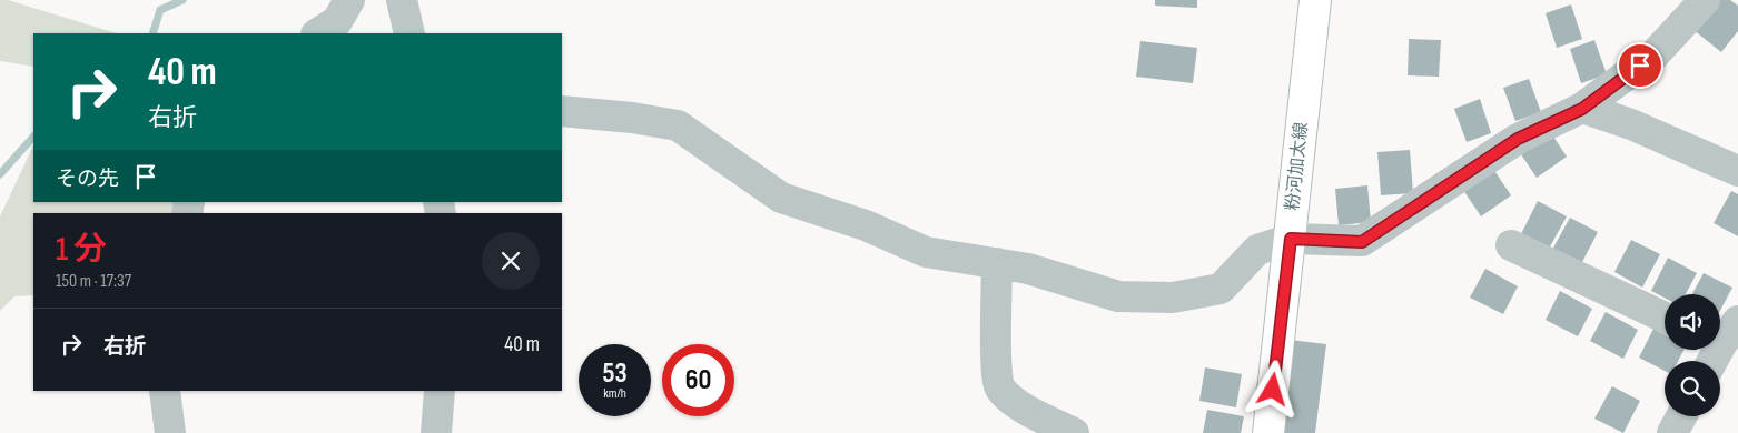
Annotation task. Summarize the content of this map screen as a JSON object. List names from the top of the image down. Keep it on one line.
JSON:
{"streets":{"main road":["粉河加太線"]},"page":{"turn":["40 m","右折"],"then":"その先","heading":["1 分","150 m · 17:37"],"list":[{"name":"右折","value":"40 m"}],"speed":"53 km/h","limit":"60"}}
